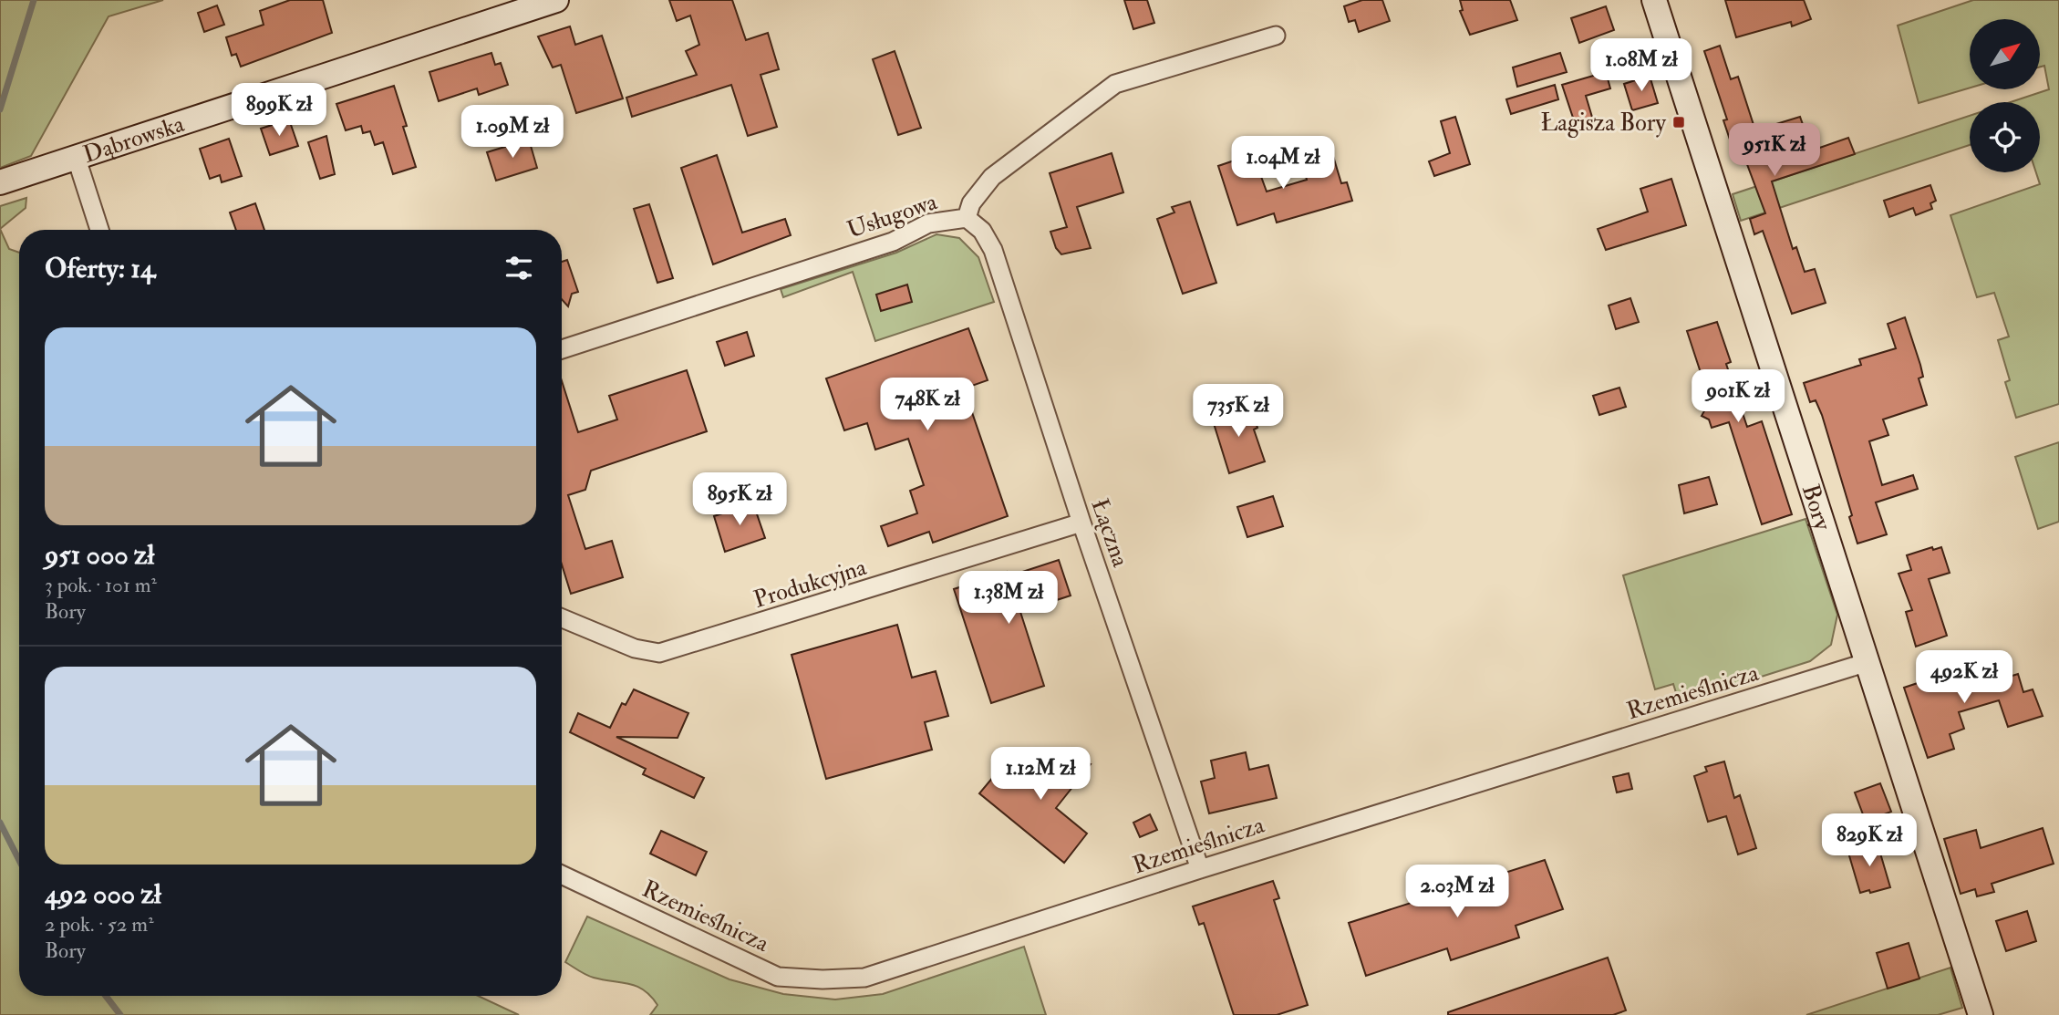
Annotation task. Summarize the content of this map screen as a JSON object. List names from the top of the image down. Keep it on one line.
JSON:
{"streets":{"street":["Dąbrowska","Usługowa","Bory","Łączna","Produkcyjna","Rzemieślnicza"]},"crossings":[["Usługowa","Łączna"],["Bory","Rzemieślnicza"],["Łączna","Produkcyjna"],["Łączna","Rzemieślnicza"]],"places":{"transit":["Łagisza Bory"]},"north":"top right","page":{"price":["1.08M zł","899K zł","1.09M zł","951K zł","1.04M zł","901K zł","748K zł","735K zł","895K zł","1.38M zł","492K zł","1.12M zł","829K zł","2.03M zł"],"heading":"Oferty: 14","list":[{"name":"951 000 zł","note":"3 pok. · 101 m² · Bory"},{"name":"492 000 zł","note":"2 pok. · 52 m² · Bory"}]}}
